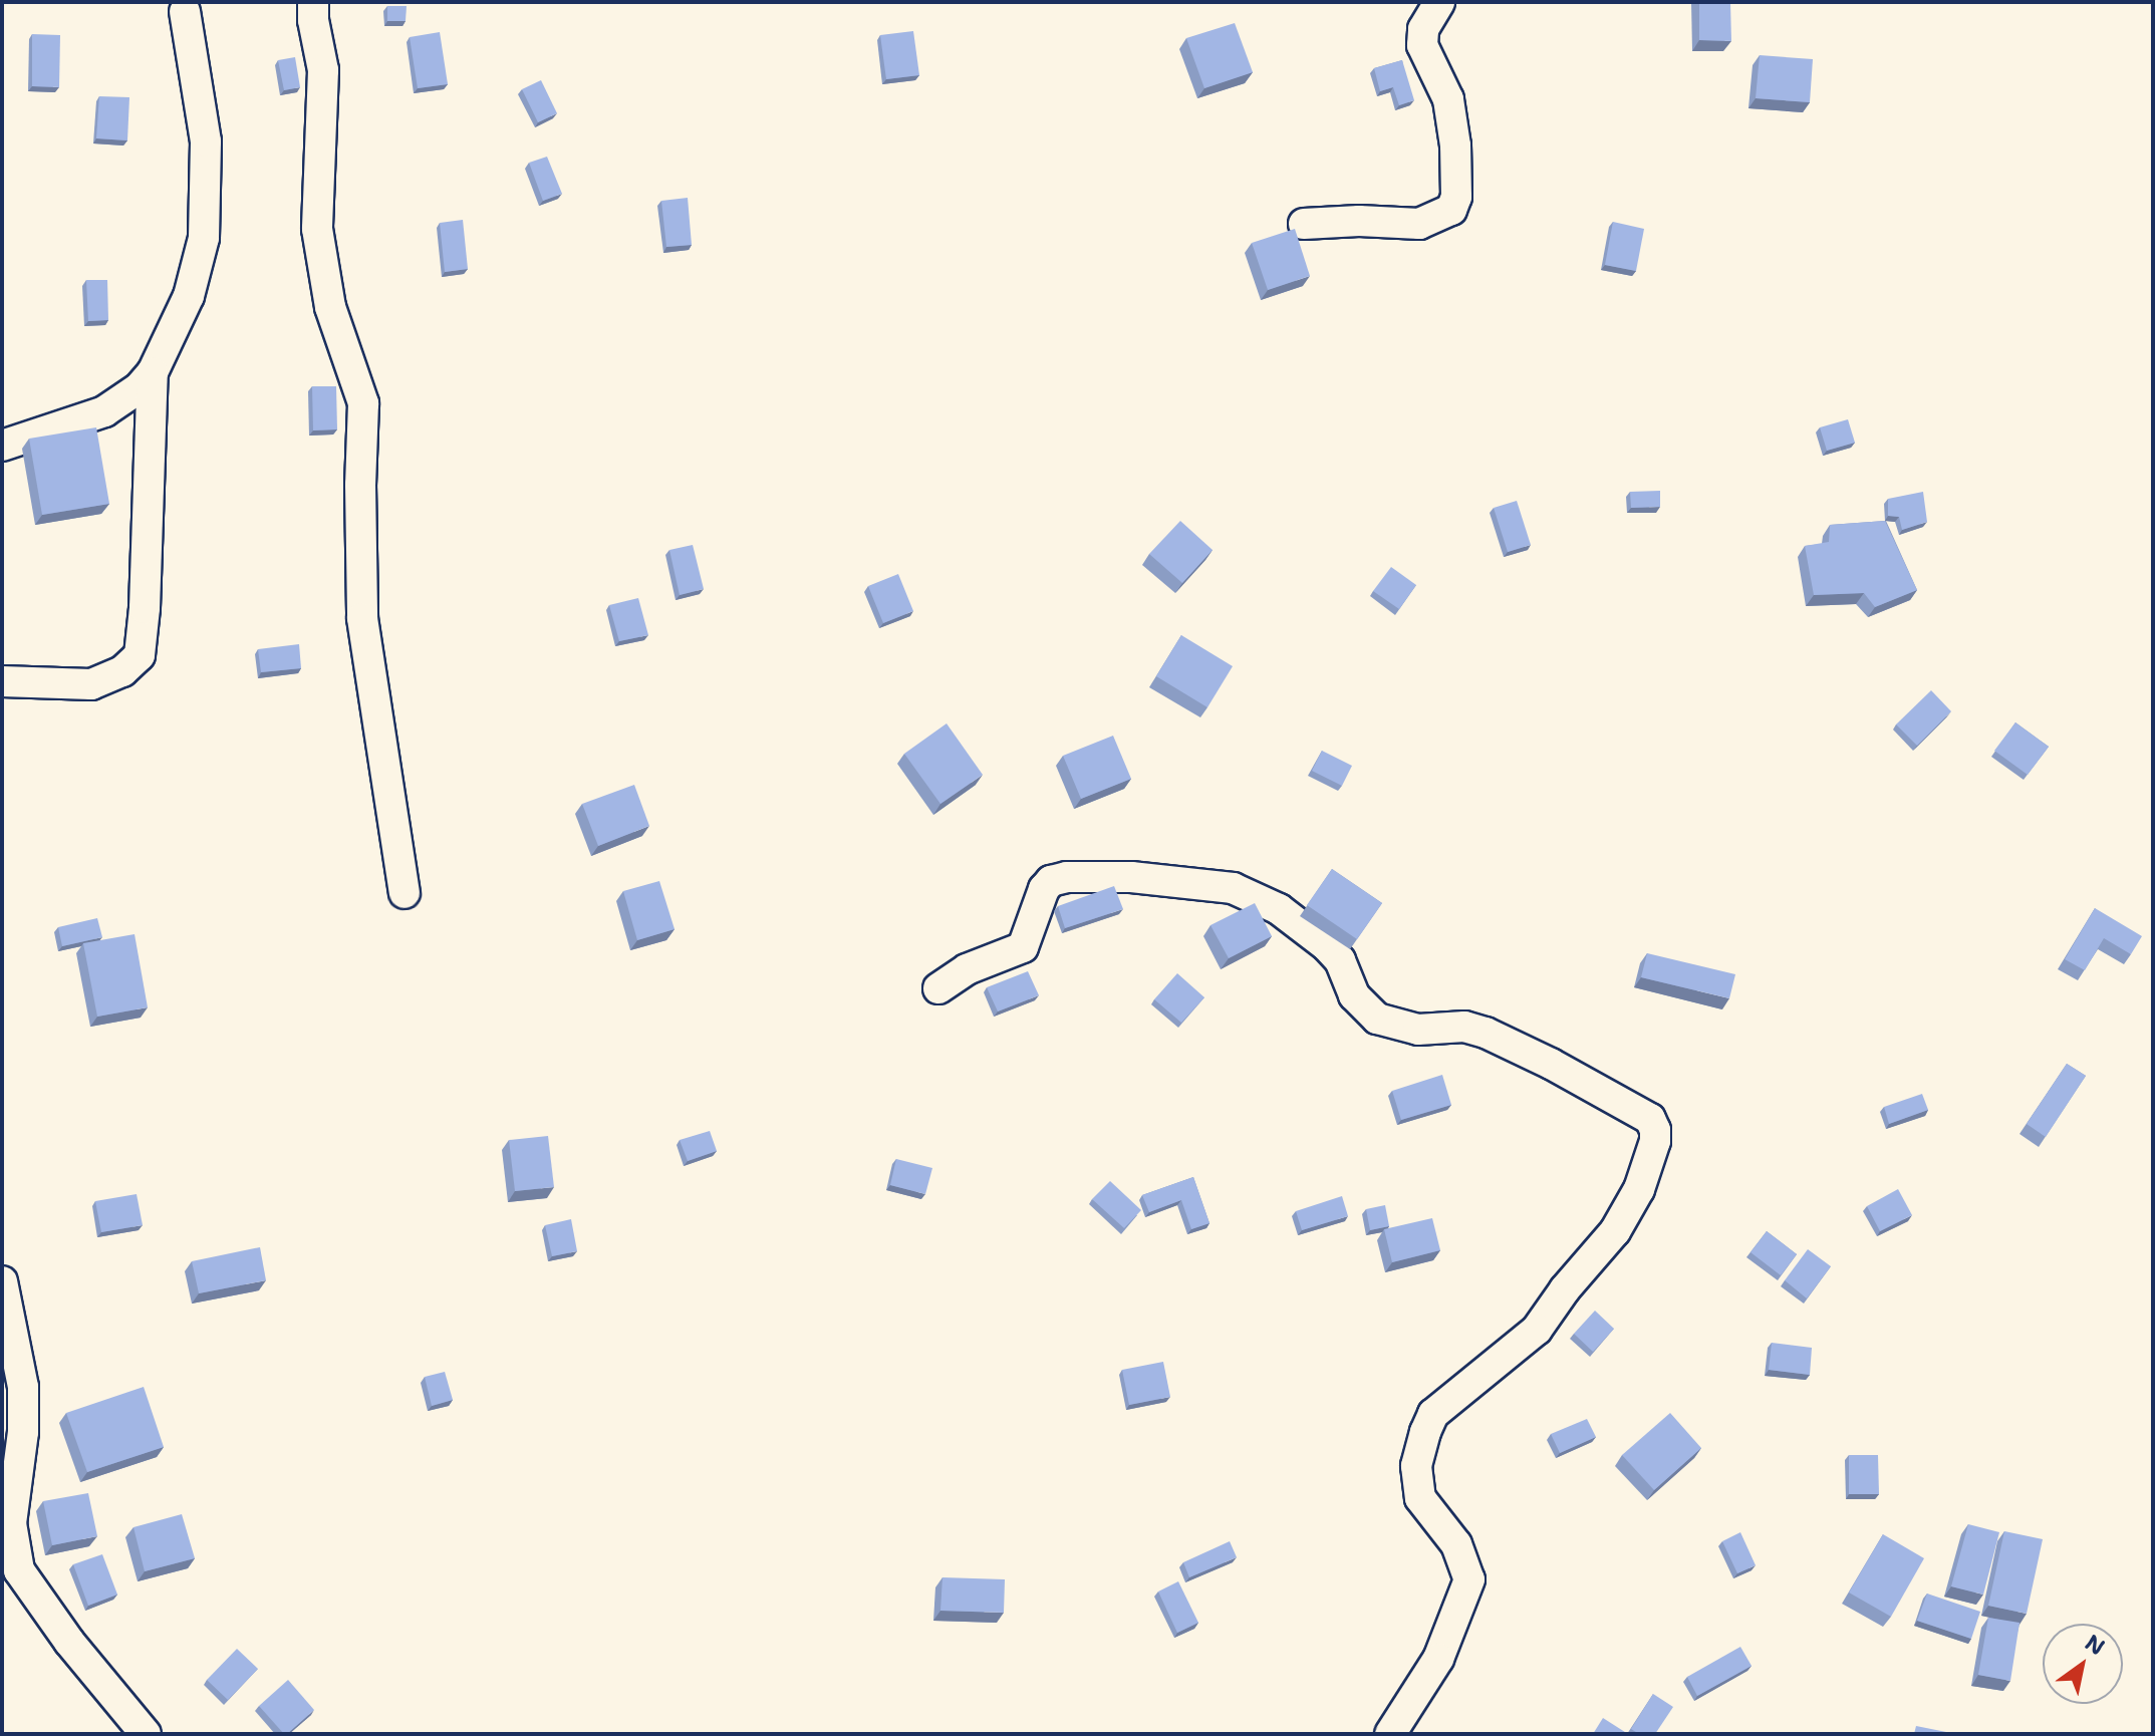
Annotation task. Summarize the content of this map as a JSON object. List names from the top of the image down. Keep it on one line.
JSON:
{"north":"top right"}
